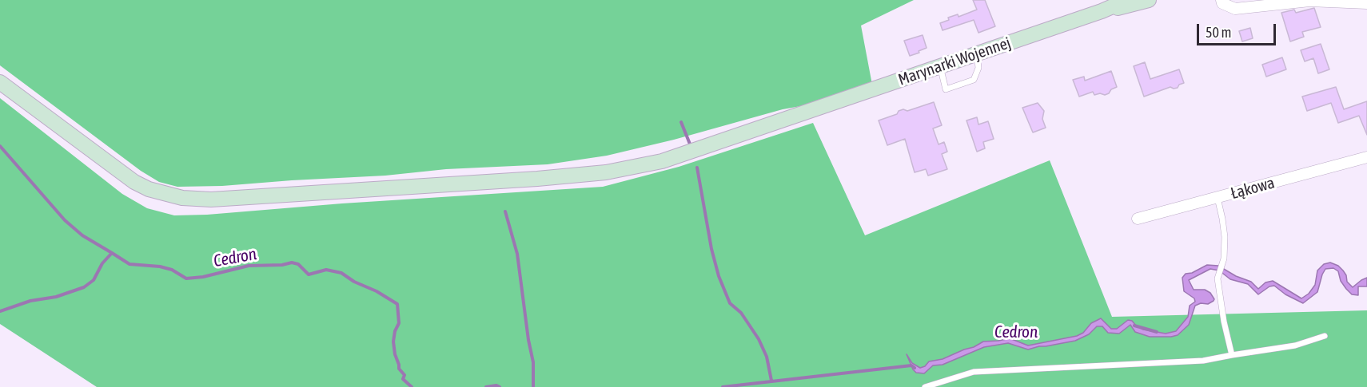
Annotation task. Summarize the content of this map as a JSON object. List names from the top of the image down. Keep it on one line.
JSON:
{"streets":{"main road":["Marynarki Wojennej"],"street":["Łąkowa"]},"water":["Cedron"],"scale_bar":"50 m"}
